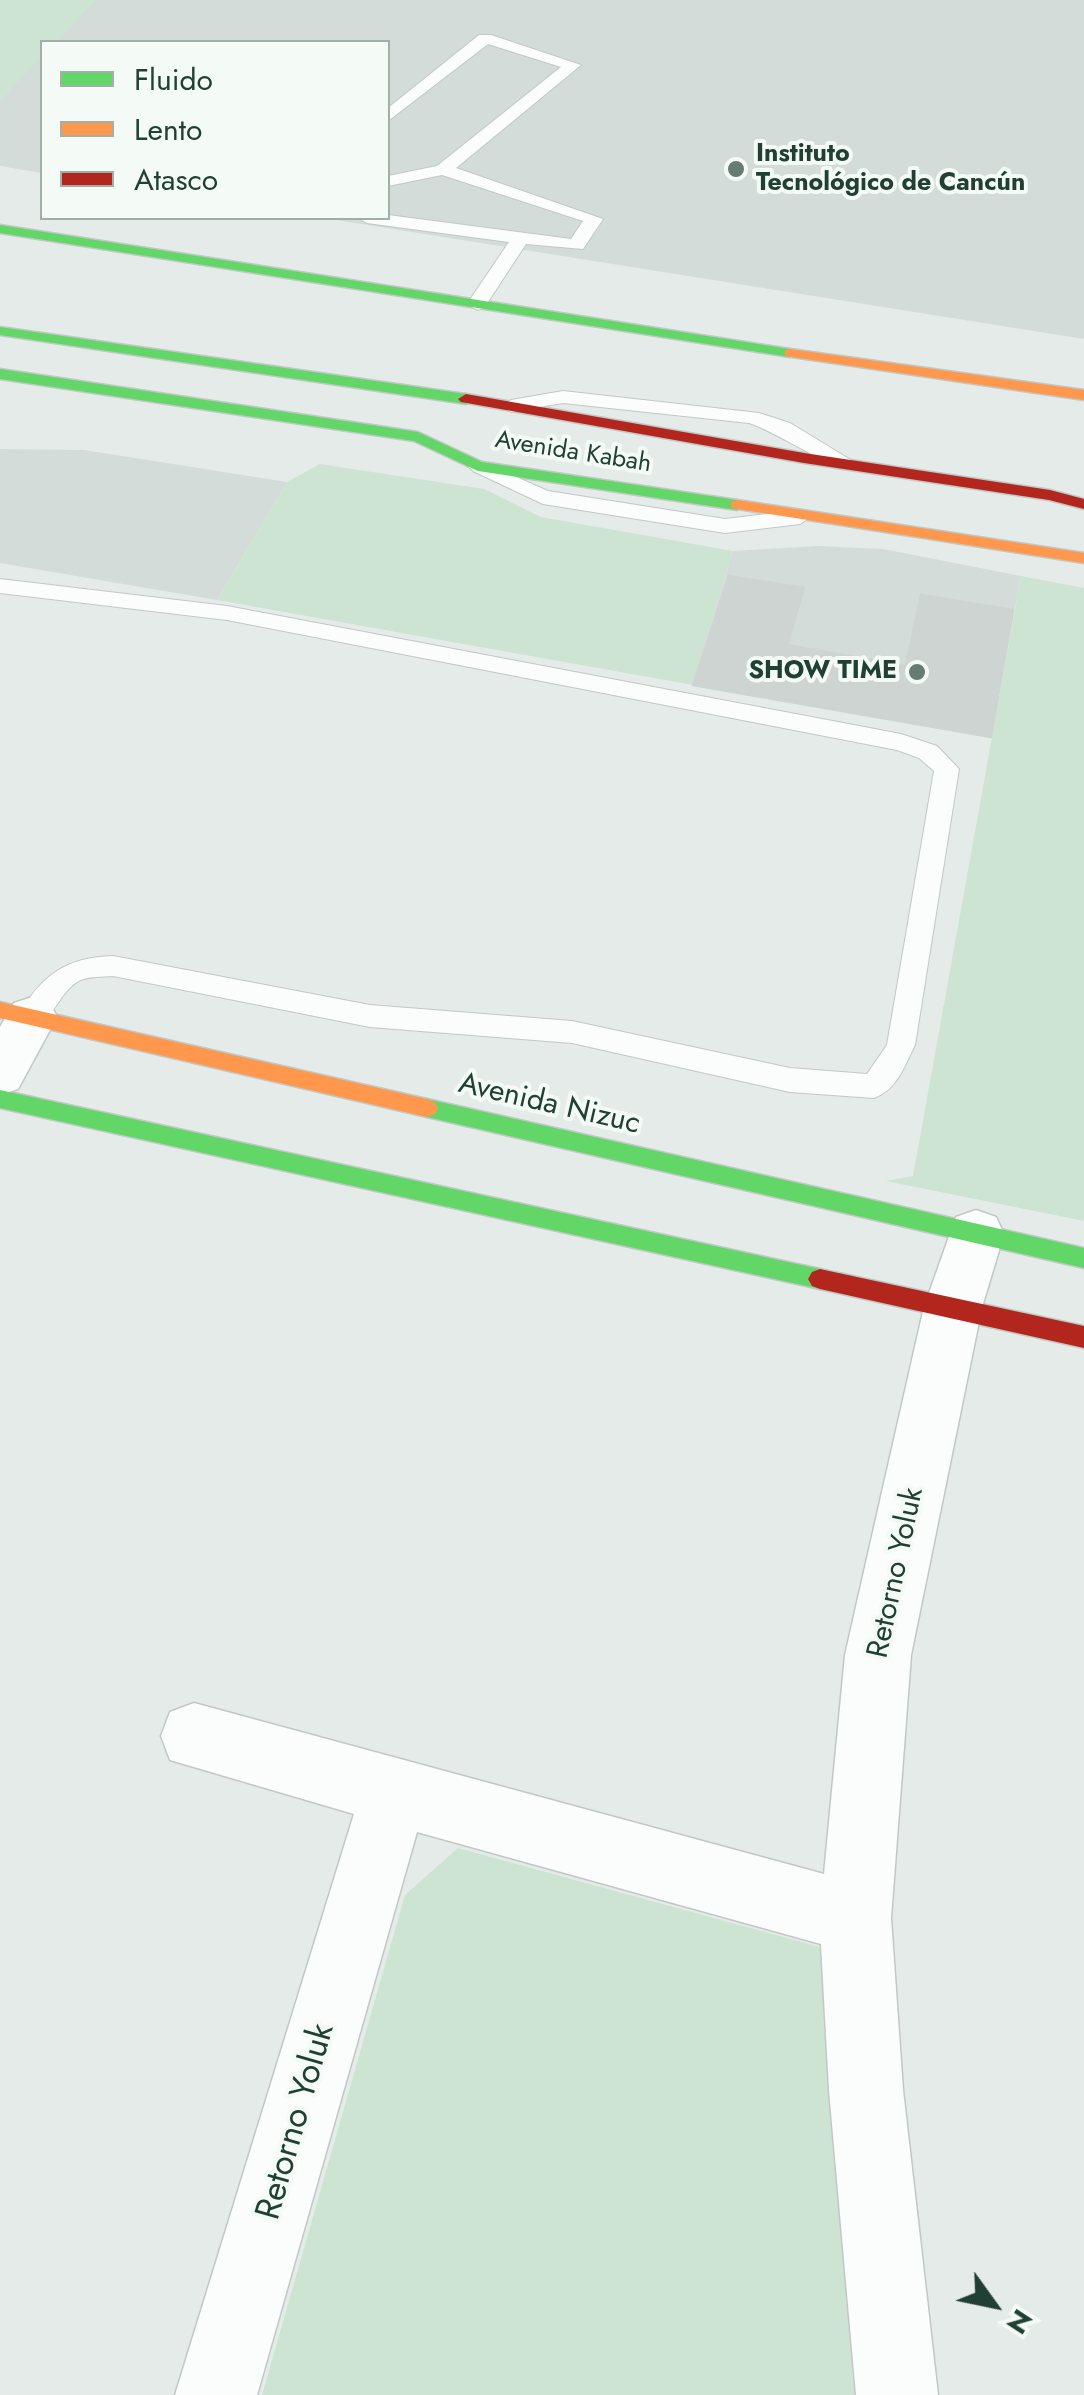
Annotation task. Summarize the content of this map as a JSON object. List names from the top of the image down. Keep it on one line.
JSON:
{"streets":{"main road":["Avenida Kabah","Avenida Nizuc"],"street":["Retorno Yoluk"]},"crossings":[["Avenida Nizuc","Retorno Yoluk"]],"places":["Instituto Tecnológico de Cancún","SHOW TIME"],"legend":["Fluido","Lento","Atasco"],"north":"bottom right"}
